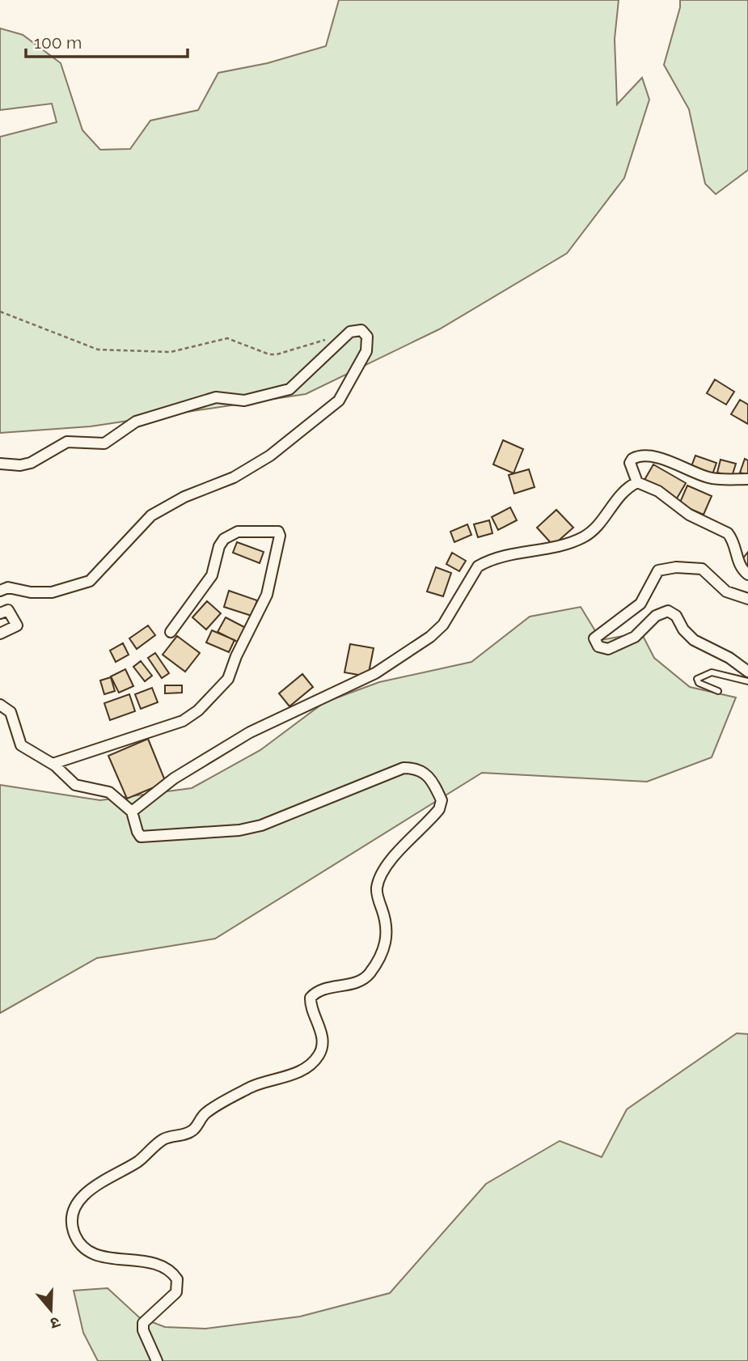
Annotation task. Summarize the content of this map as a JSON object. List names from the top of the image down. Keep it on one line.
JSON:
{"scale_bar":"100 m","north":"bottom"}
